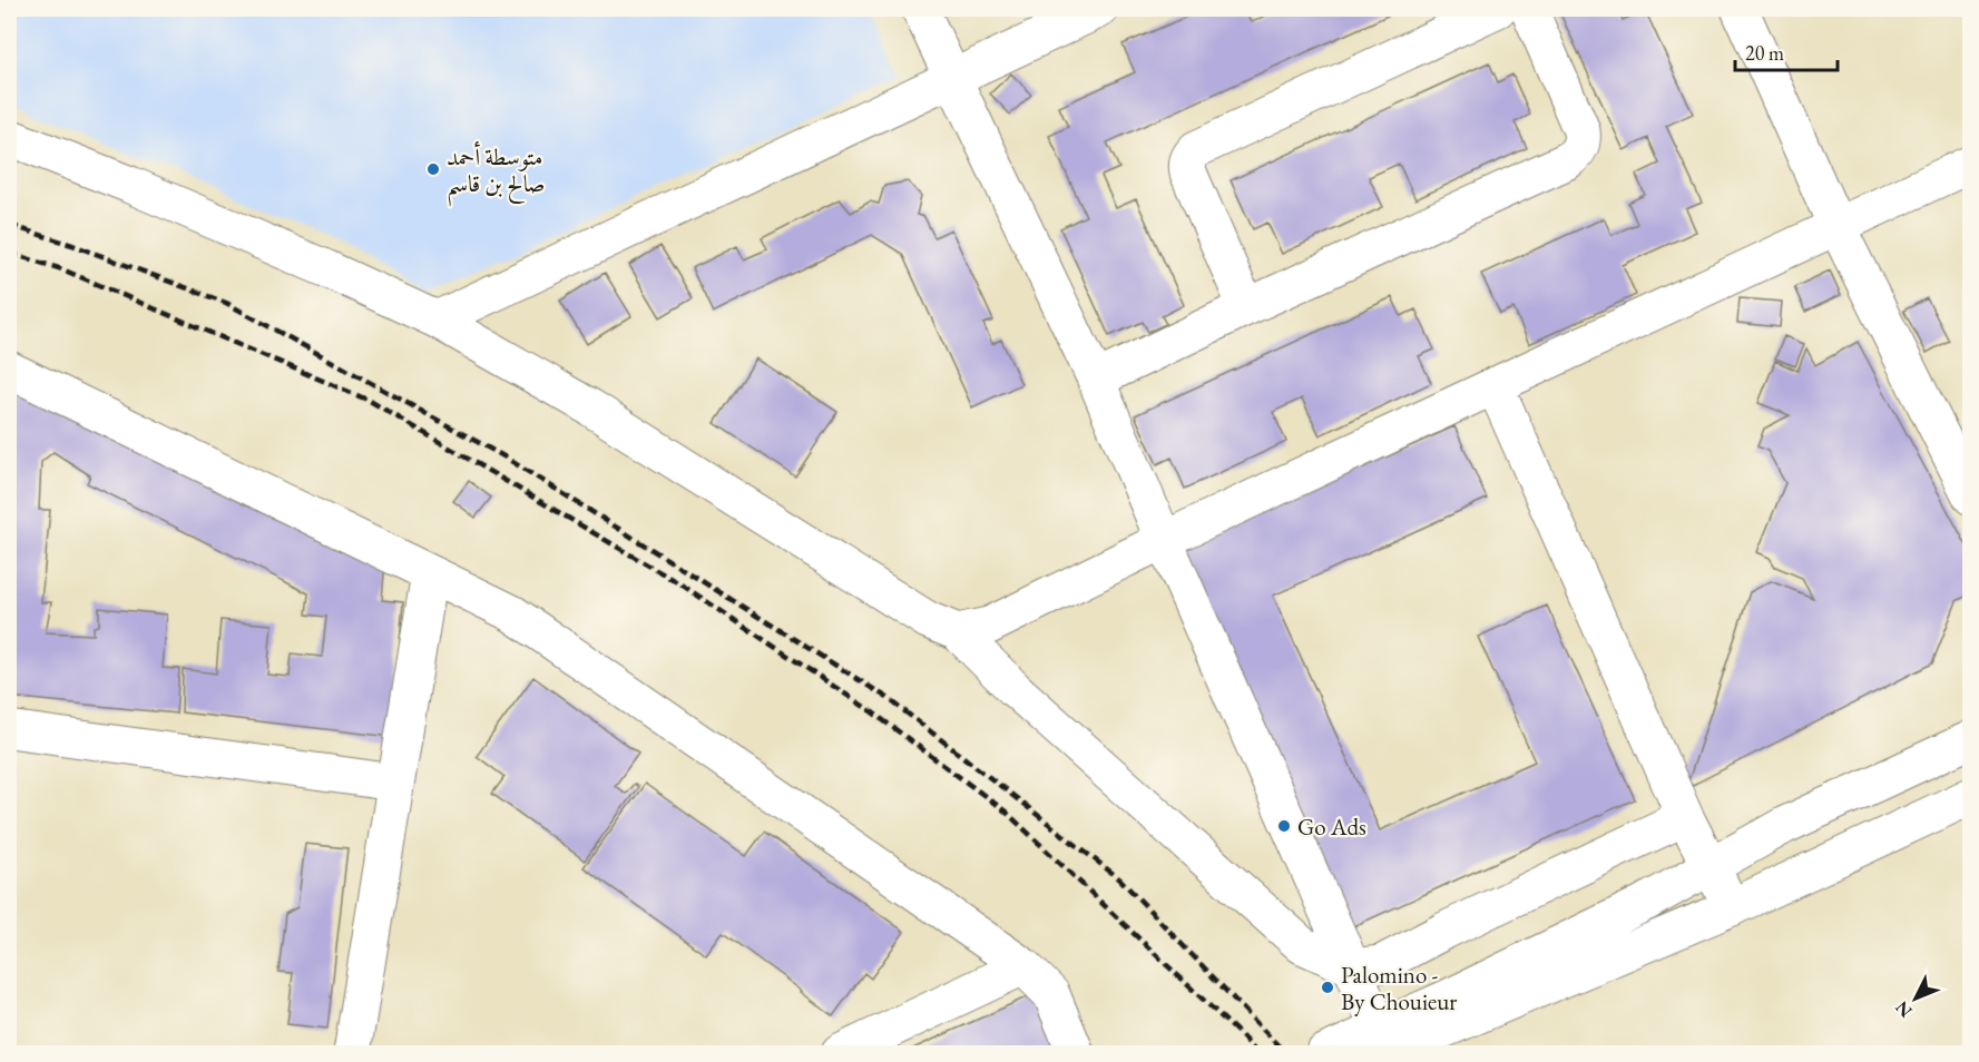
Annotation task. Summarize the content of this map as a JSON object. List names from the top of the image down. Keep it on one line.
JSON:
{"places":["متوسطة أحمد صالح بن قاسم","Go Ads","Palomino - By Chouieur"],"scale_bar":"20 m","north":"bottom left"}
